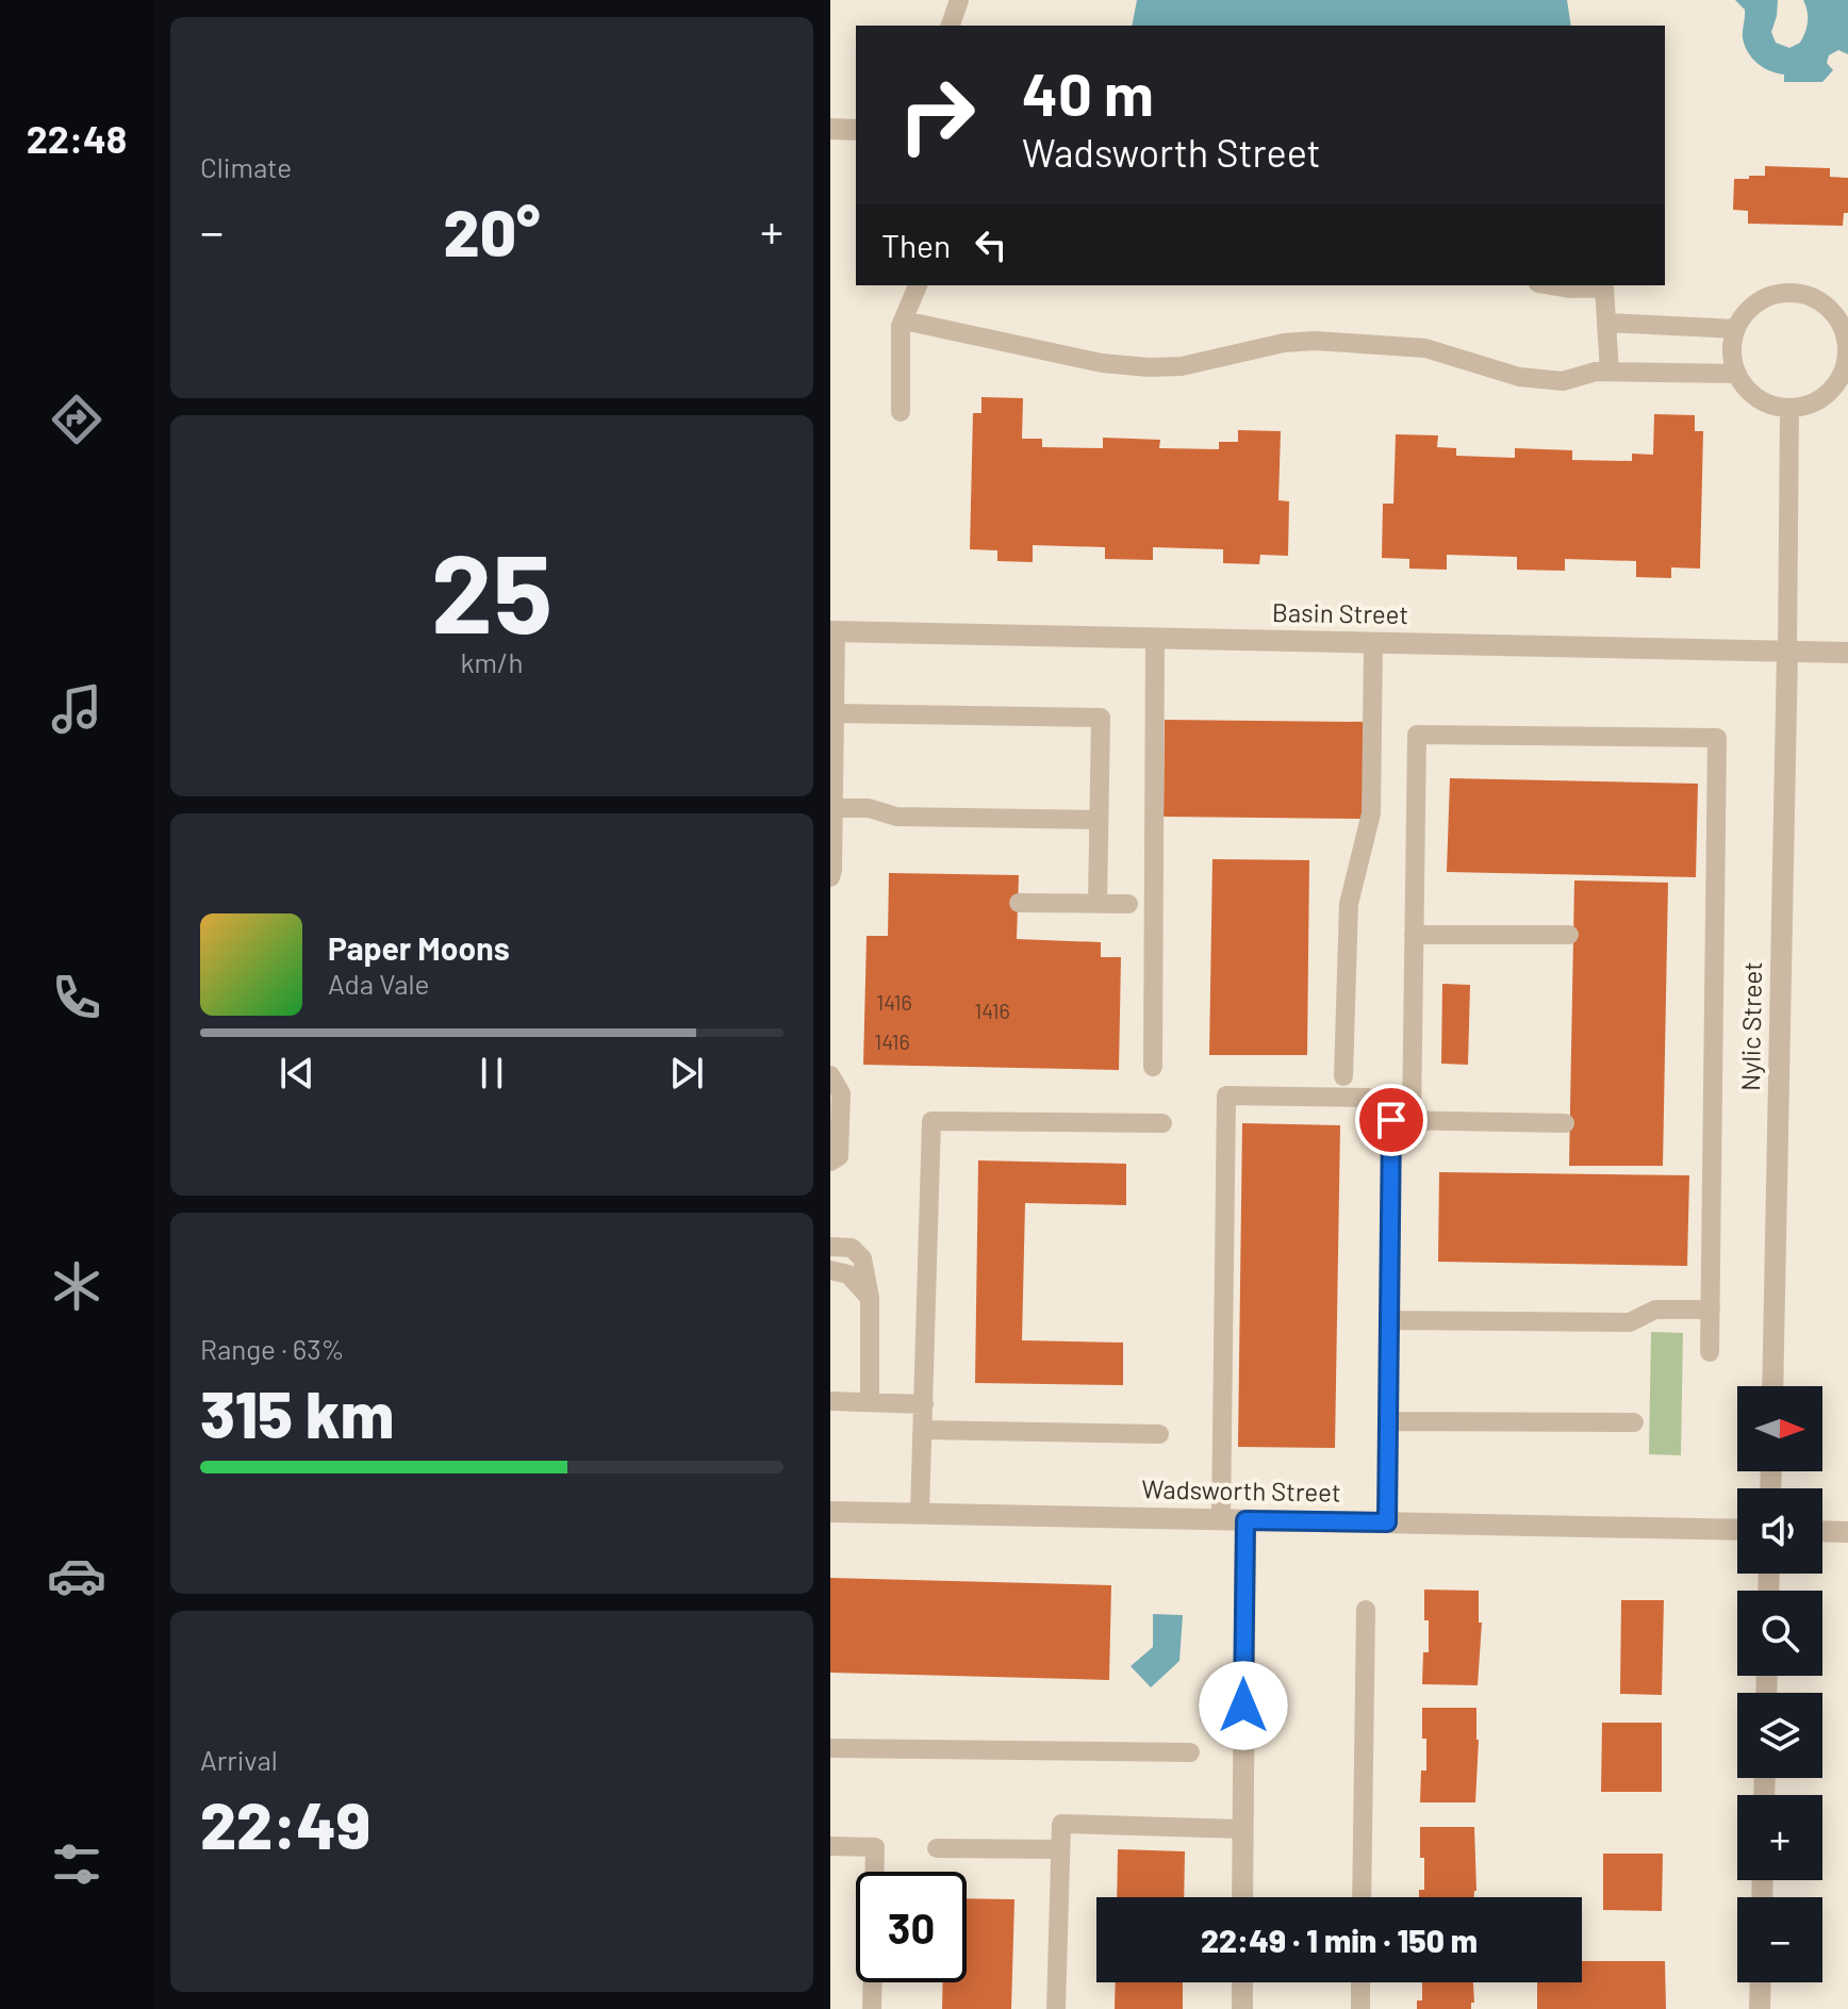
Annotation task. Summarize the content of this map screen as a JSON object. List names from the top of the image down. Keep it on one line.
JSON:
{"streets":{"street":["Basin Street","Nylic Street","Wadsworth Street"]},"crossings":[["Basin Street","Nylic Street"]],"house_numbers":["1416","1416","1416"],"north":"right","page":{"tabs":"22:48","tile":["Climate",["25","km/h"],["Range · 63%","315 km"],["Arrival","22:49"]],"turn":["40 m","Wadsworth Street"],"heat":["−","20°","+"],"then":"Then","song":["Paper Moons","Ada Vale"],"map_buttons":["+","−"],"limit":"30","trip":"22:49 · 1 min · 150 m"}}
